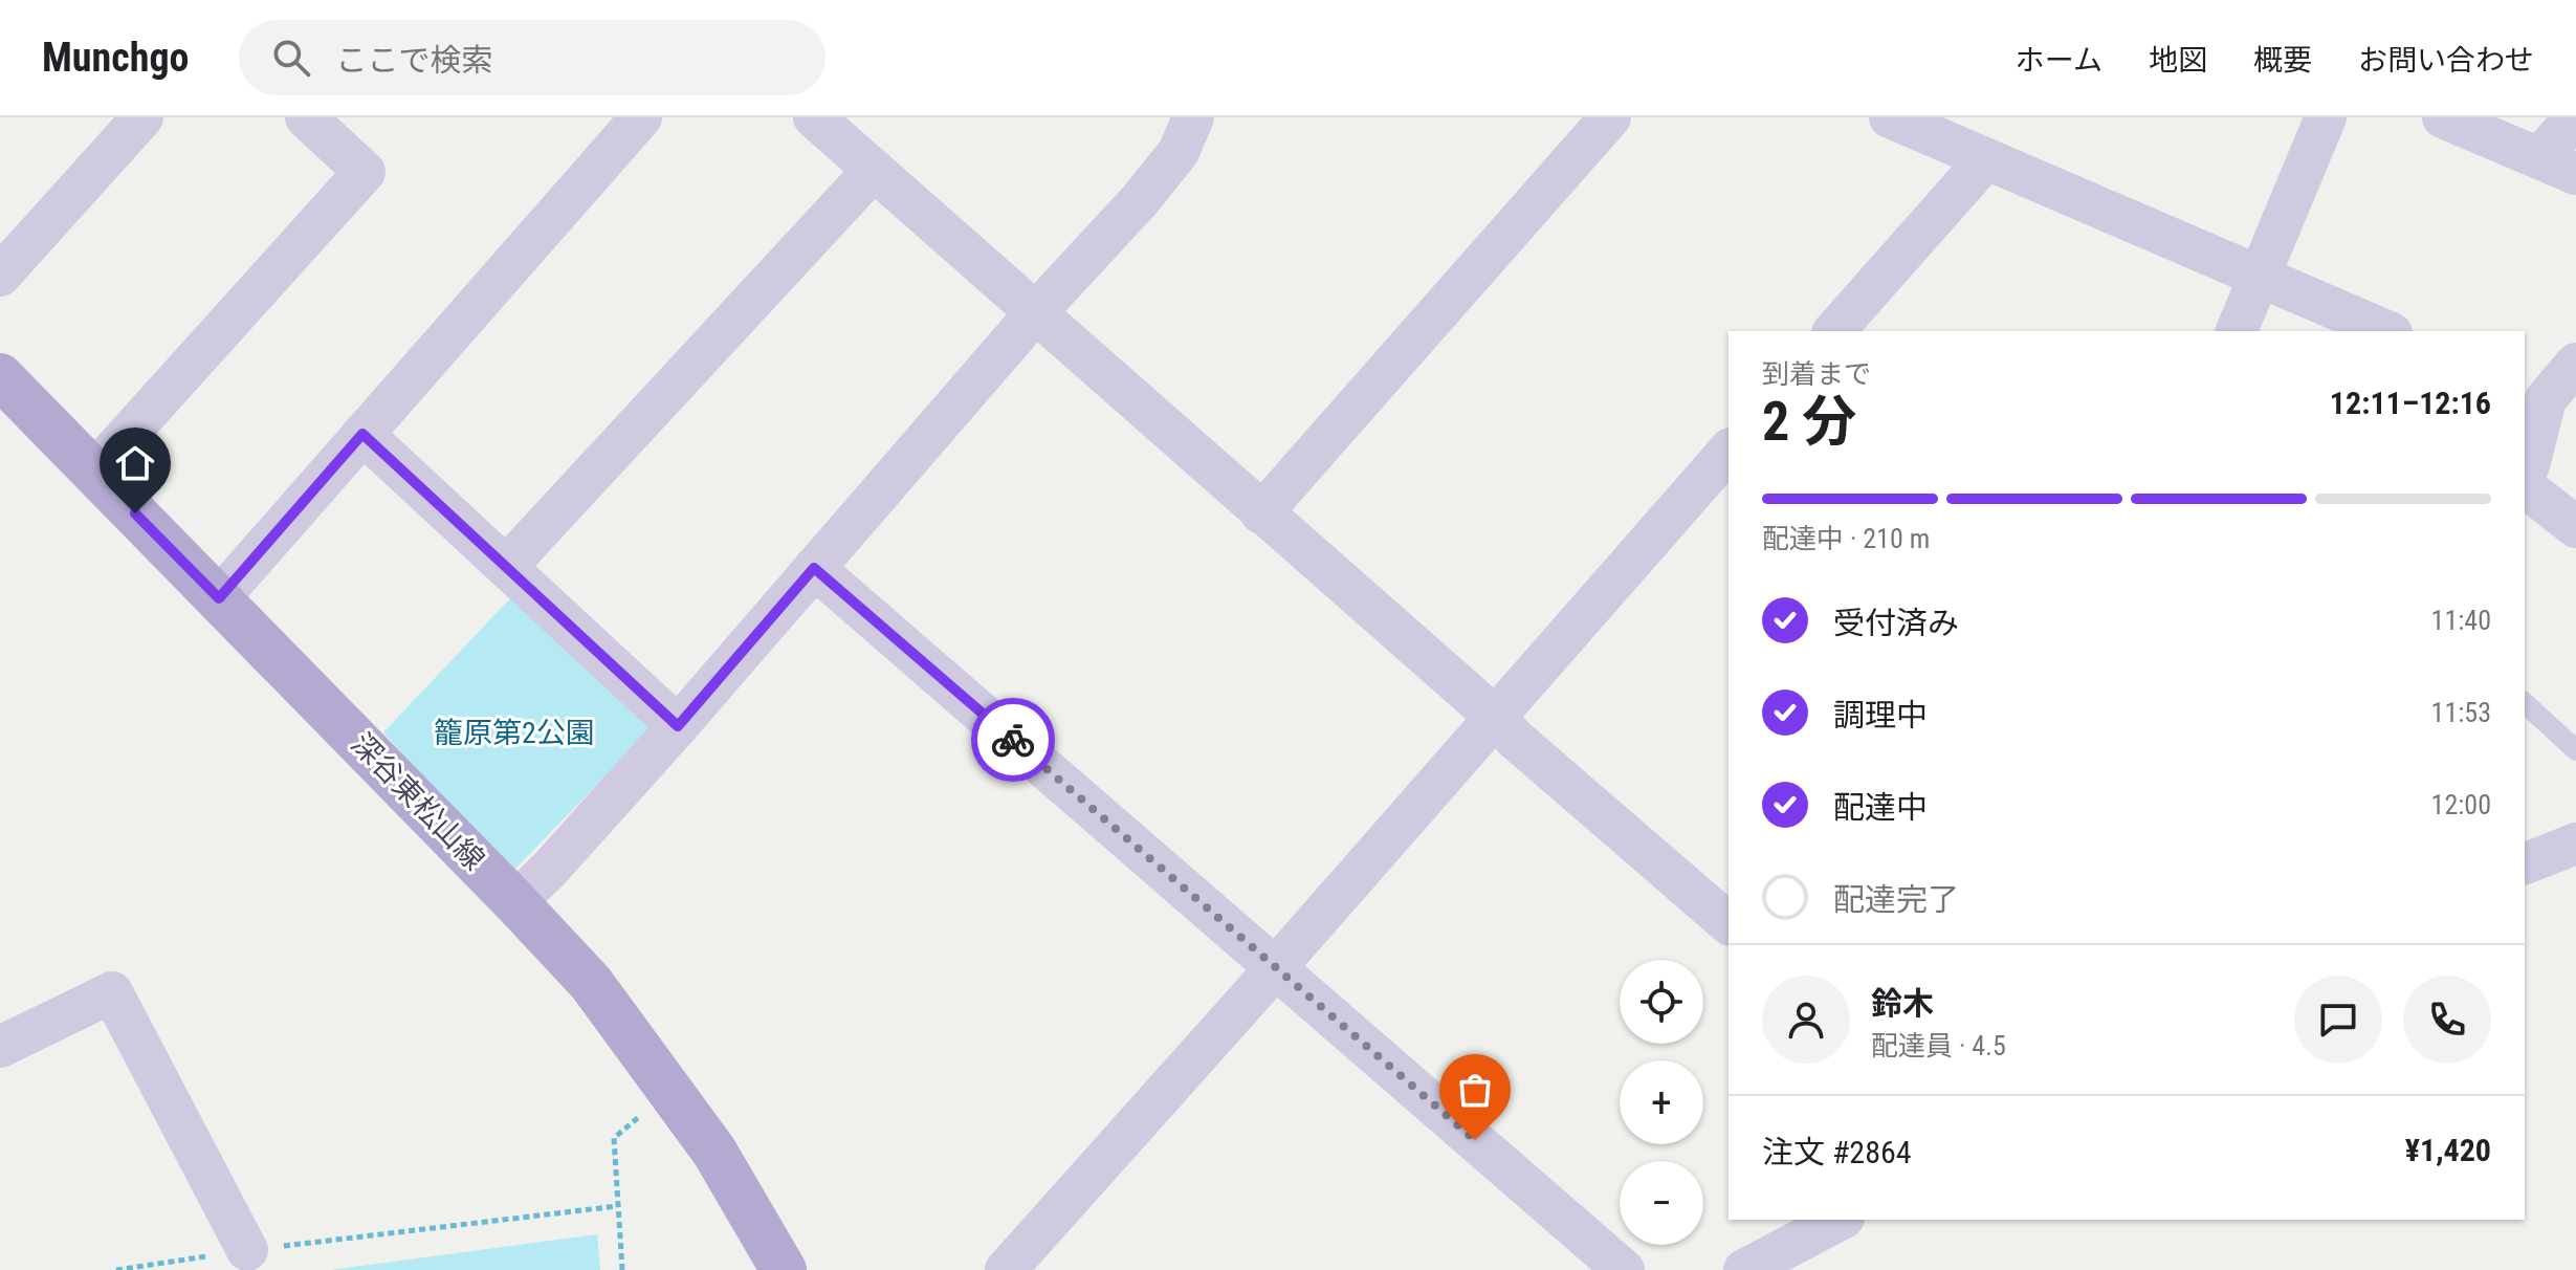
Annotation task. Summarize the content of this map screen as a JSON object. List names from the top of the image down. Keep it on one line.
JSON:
{"streets":{"main road":["深谷東松山線"]},"parks":["籠原第2公園"],"page":{"header":"Munchgo","search":"ここで検索","nav":["ホーム","地図","概要","お問い合わせ"],"heading":["2 分","到着まで","12:11–12:16"],"panel":["鈴木","配達員 · 4.5","注文 #2864","¥1,420"],"bar":"配達中 · 210 m","list":[["受付済み","11:40"],["調理中","11:53"],["配達中","12:00"],"配達完了"],"map_buttons":["+","−"]}}
